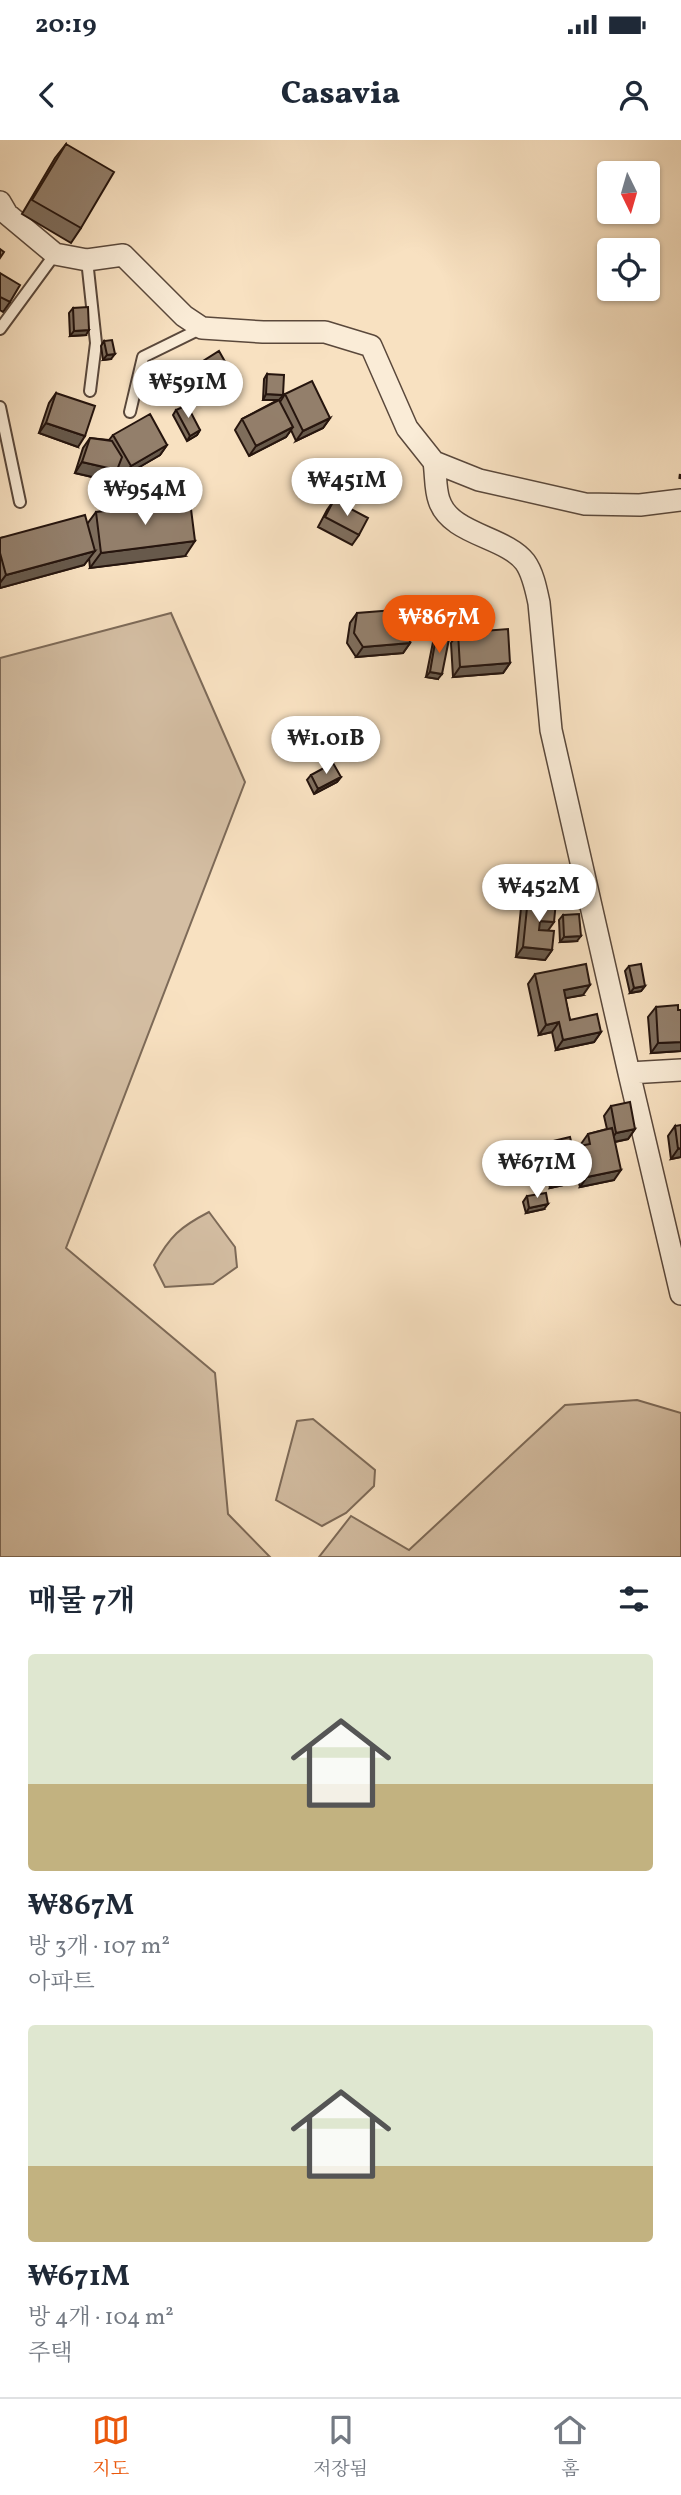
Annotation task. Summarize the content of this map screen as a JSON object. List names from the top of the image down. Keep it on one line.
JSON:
{"north":"bottom","page":{"status":"20:19","header":"Casavia","price":["₩591M","₩451M","₩954M","₩867M","₩1.01B","₩452M","₩671M"],"heading":"매물 7개","list":[{"name":"₩867M","note":"방 3개 · 107 m² · 아파트"},{"name":"₩671M","note":"방 4개 · 104 m² · 주택"}],"tabs":["지도","저장됨","홈"]}}
